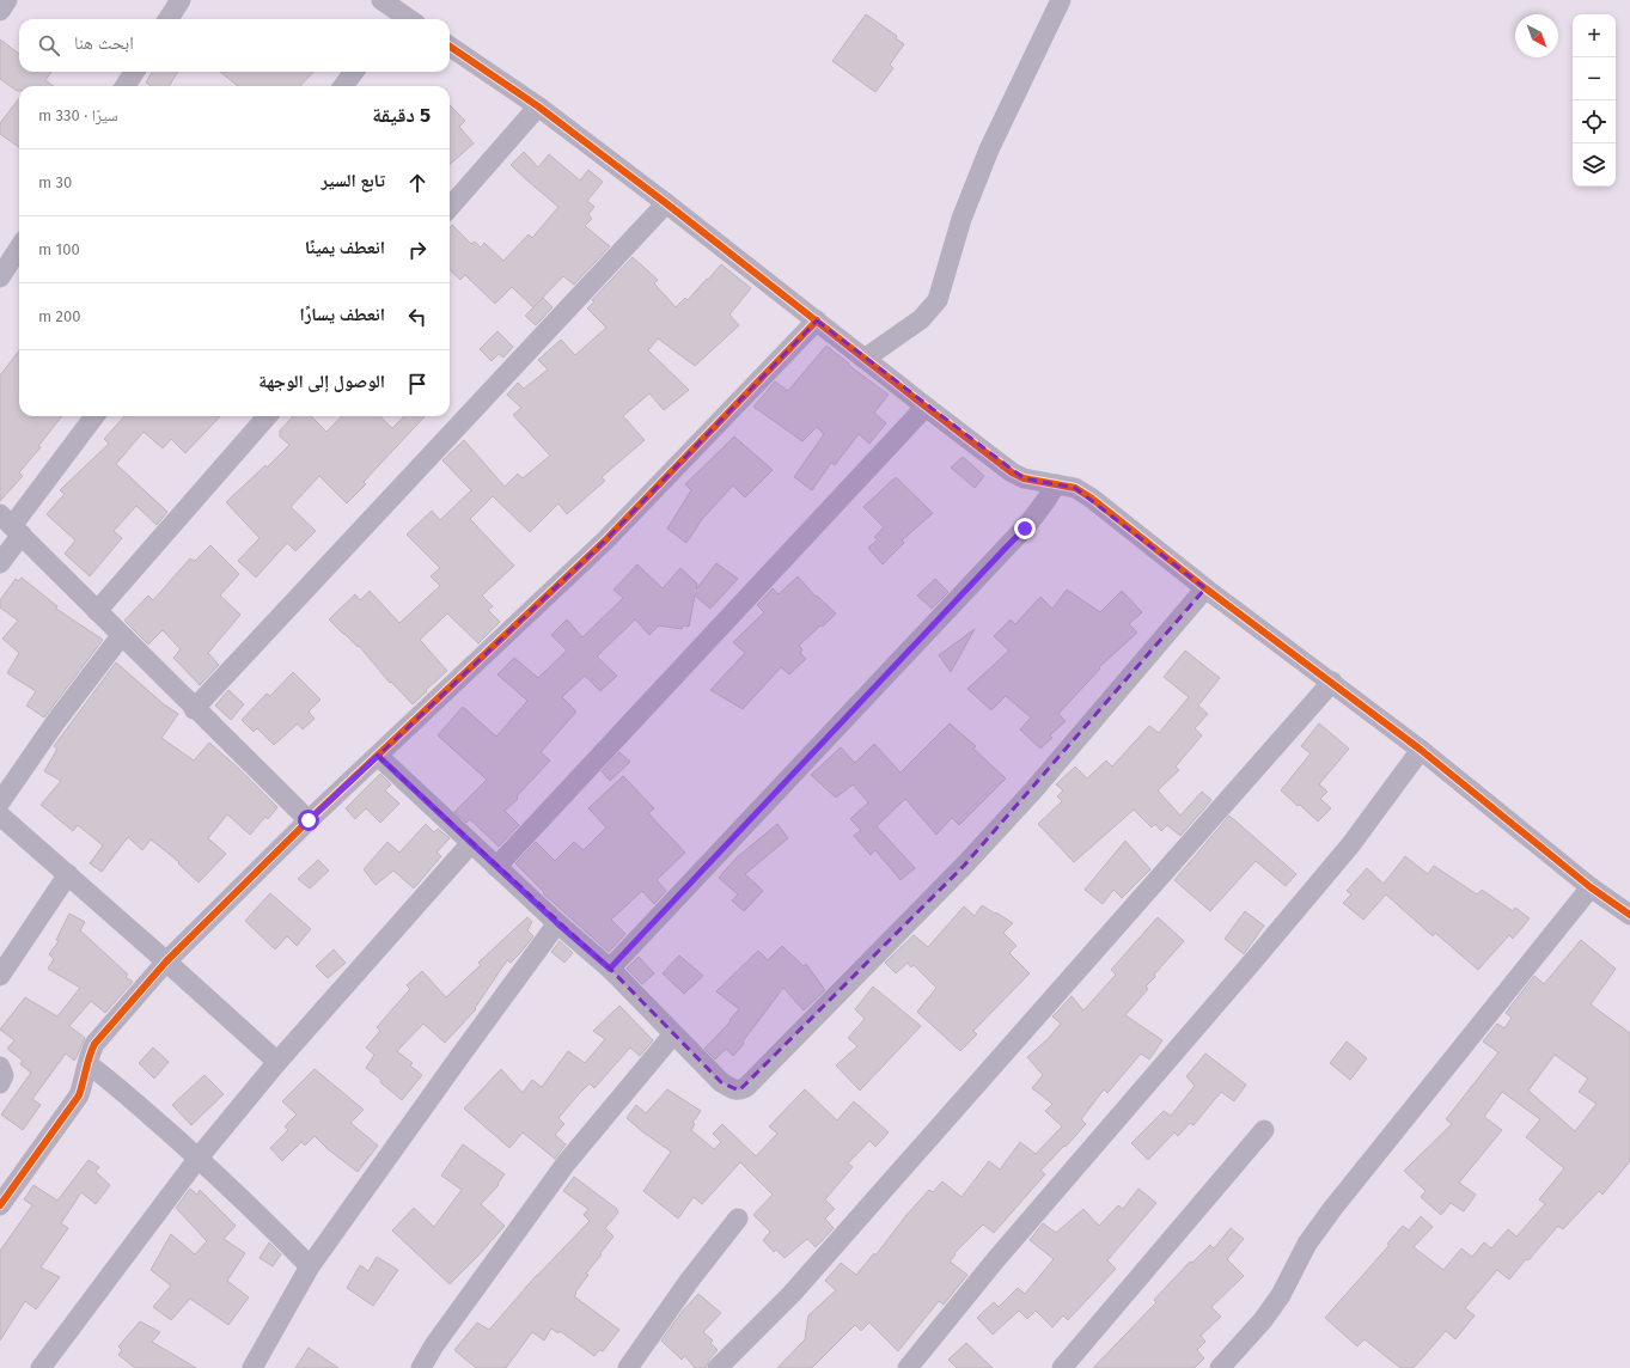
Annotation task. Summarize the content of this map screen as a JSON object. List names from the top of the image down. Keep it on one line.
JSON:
{"north":"bottom right","page":{"map_buttons":["+","−"],"search":"ابحث هنا","heading":["5 دقيقة","سيرًا · 330 m"],"list":[["تابع السير","30 m"],["انعطف يمينًا","100 m"],["انعطف يسارًا","200 m"],"الوصول إلى الوجهة"]}}
